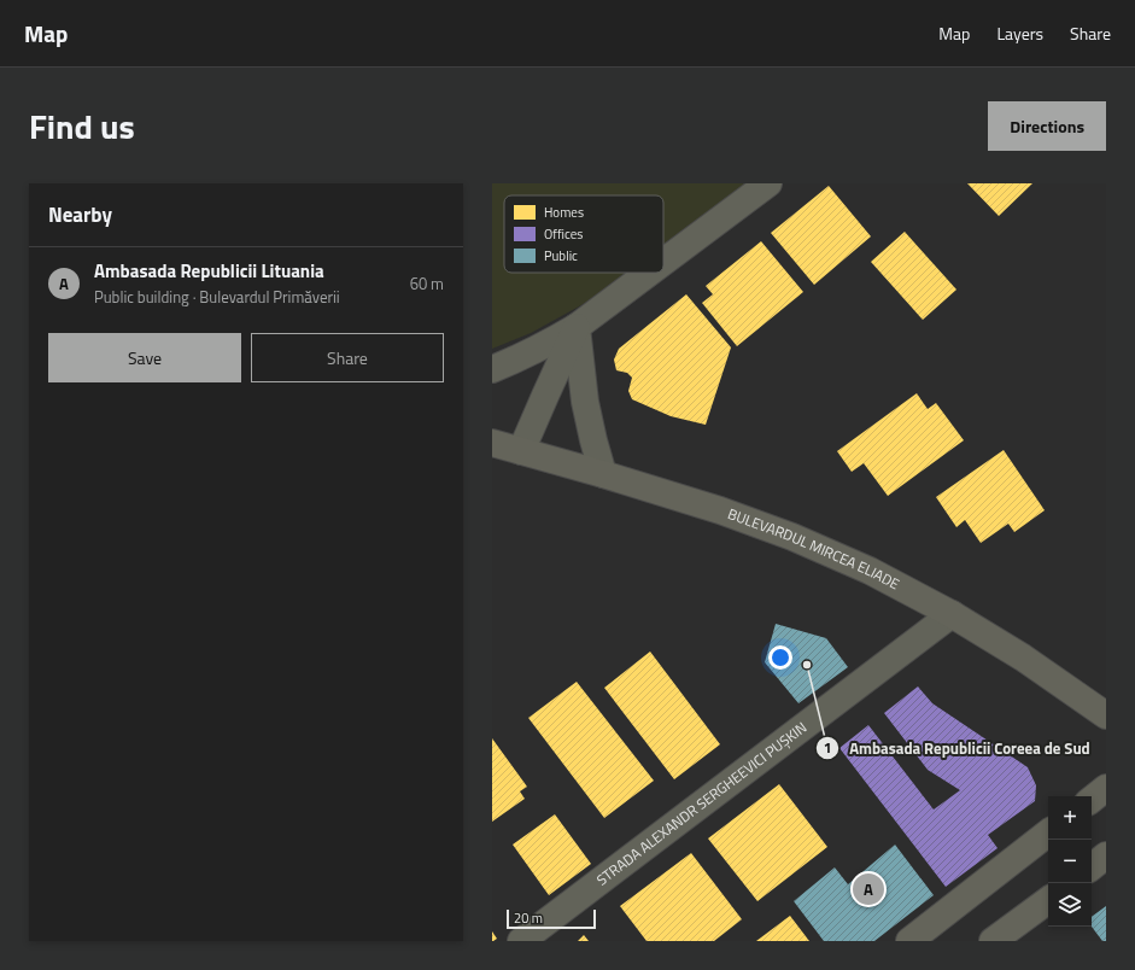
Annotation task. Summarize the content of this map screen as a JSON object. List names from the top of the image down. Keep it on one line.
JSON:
{"streets":{"street":["BULEVARDUL MIRCEA ELIADE","STRADA ALEXANDR SERGHEEVICI PUȘKIN"]},"crossings":[["BULEVARDUL MIRCEA ELIADE","STRADA ALEXANDR SERGHEEVICI PUȘKIN"]],"places":["Ambasada Republicii Coreea de Sud"],"legend":["Homes","Offices","Public"],"scale_bar":"20 m","page":{"header":"Map","nav":["Map","Layers","Share"],"title":"Find us","buttons":["Directions",["Save","Share"]],"heading":"Nearby","list":[{"mark":"A","name":"Ambasada Republicii Lituania","note":"Public building · Bulevardul Primăverii","value":"60 m"}],"map_buttons":["+","−"],"pins":"A","scale":"20 m"}}
